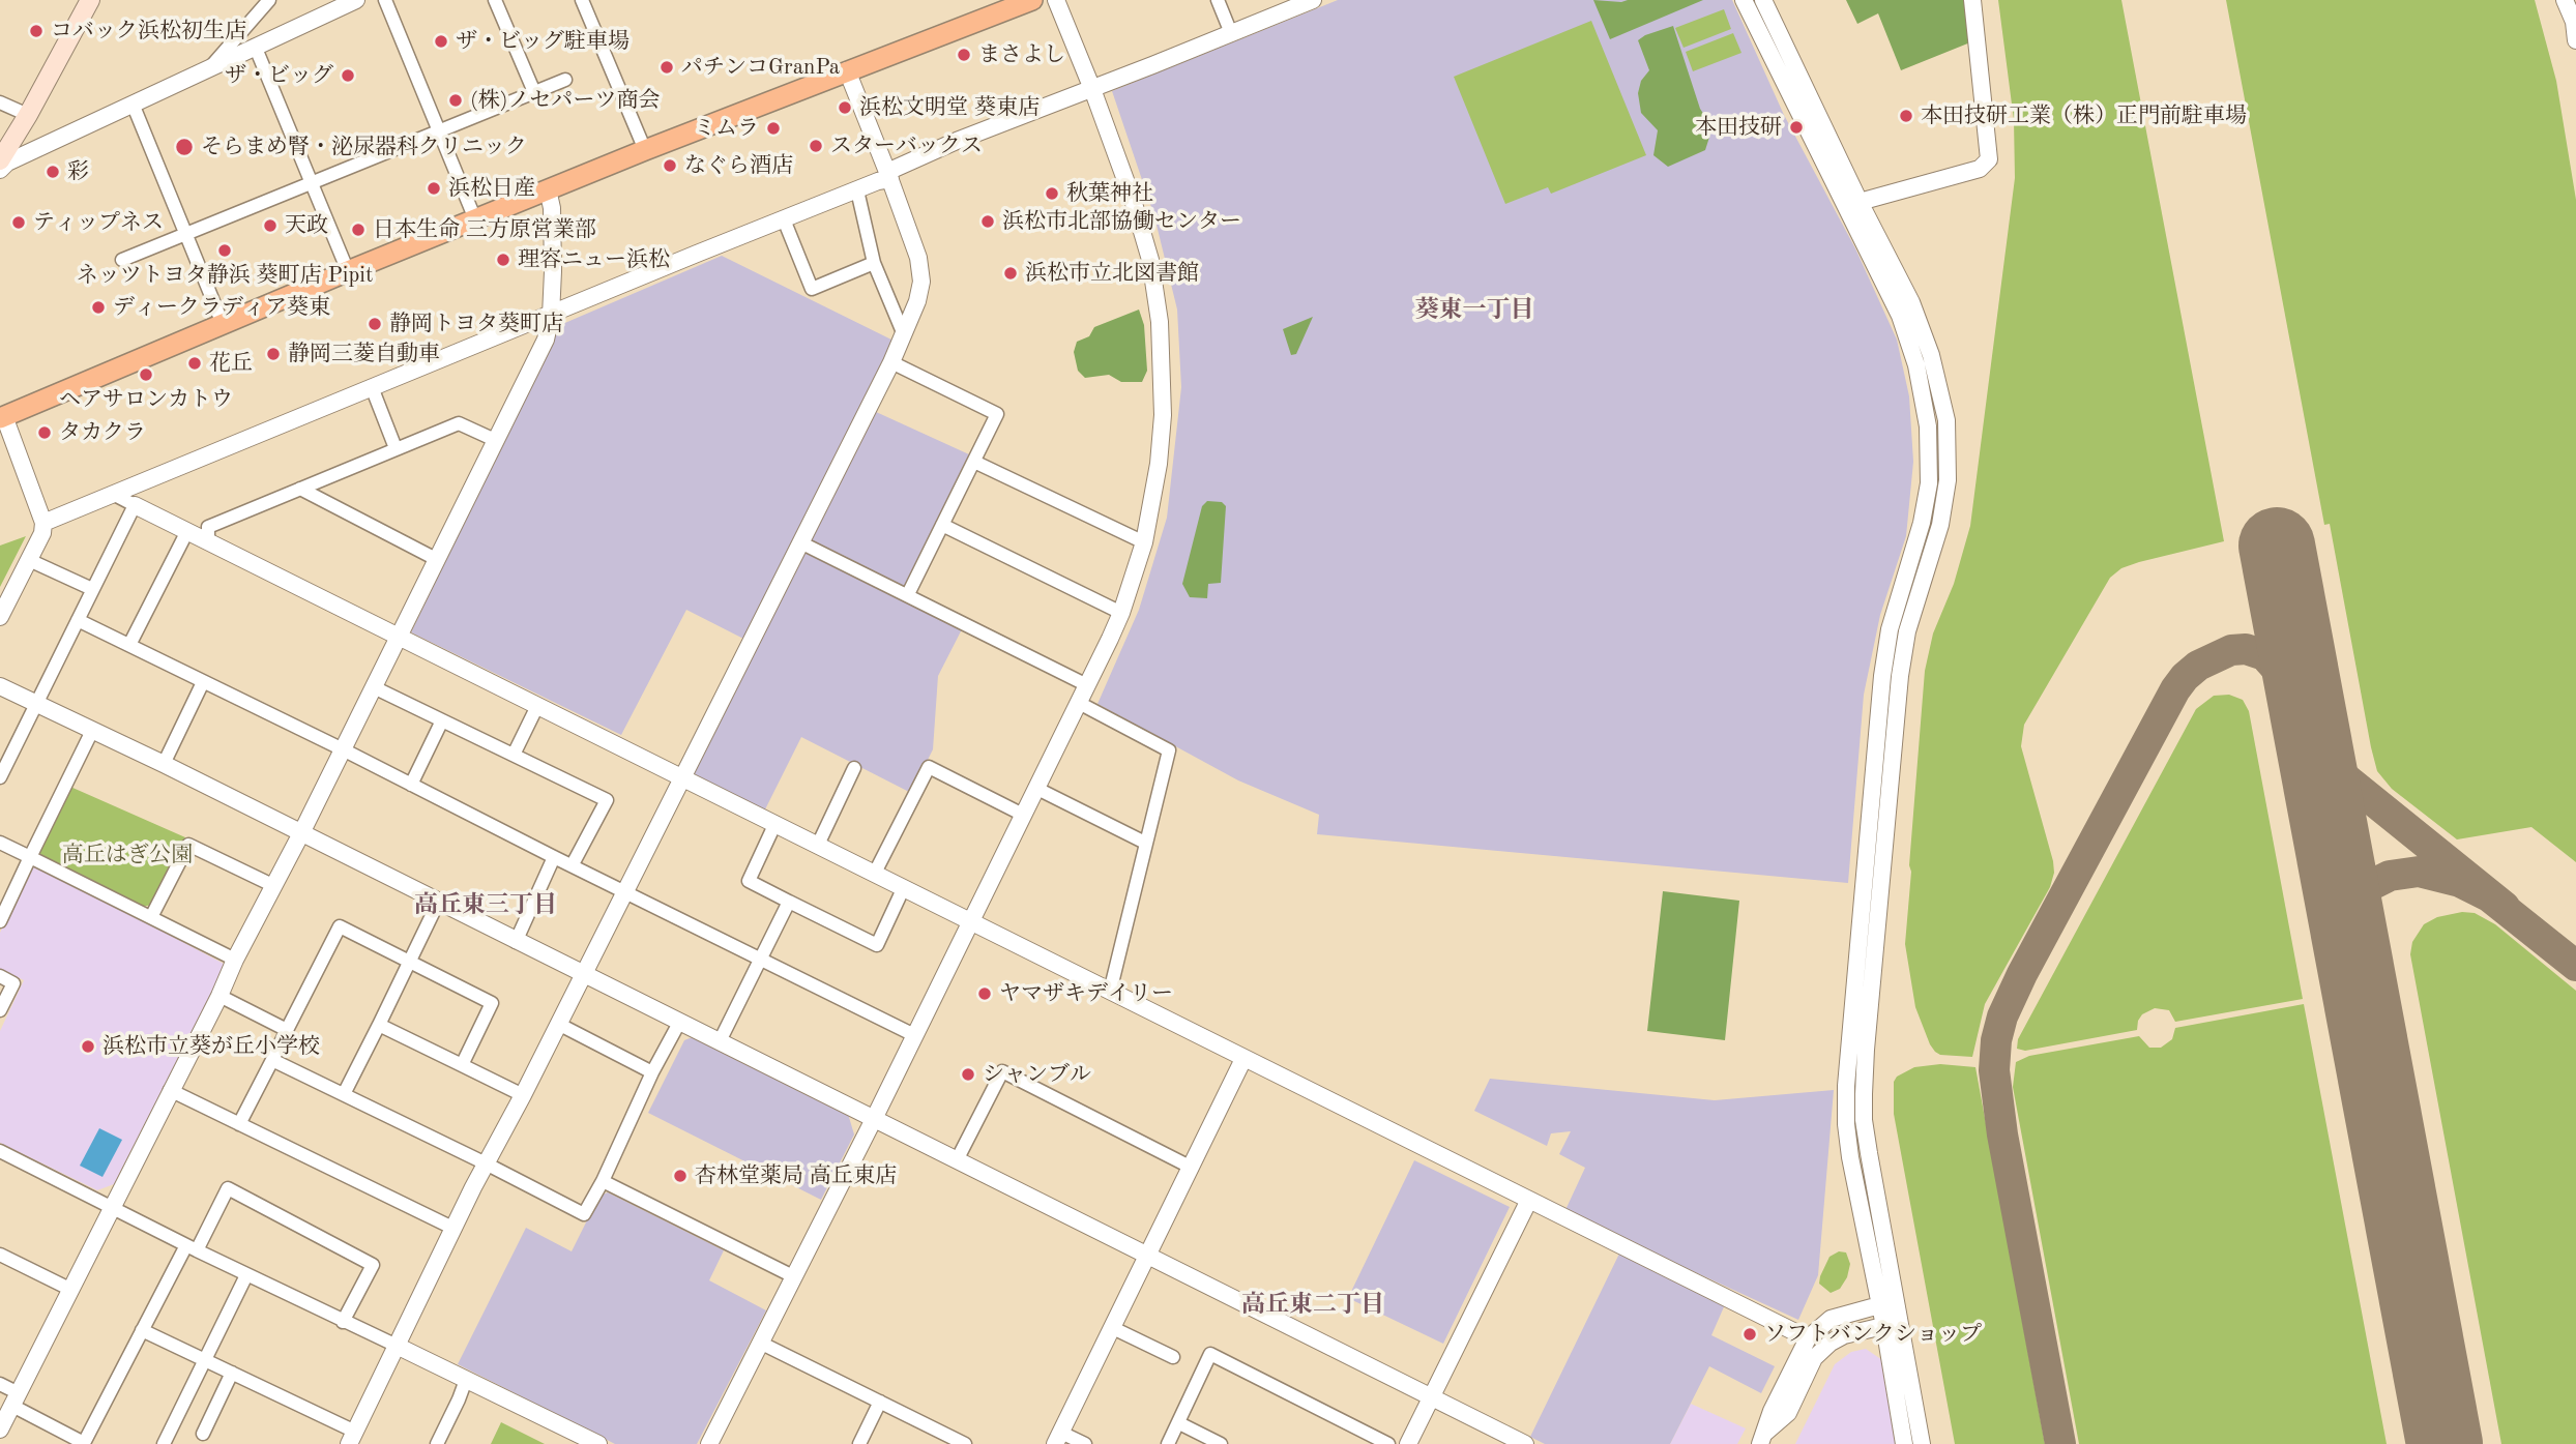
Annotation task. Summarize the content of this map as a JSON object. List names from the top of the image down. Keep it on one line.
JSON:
{"districts":["葵東一丁目","高丘東三丁目","高丘東二丁目"],"parks":["高丘はぎ公園"],"places":["コバック浜松初生店","ザ・ビッグ駐車場","まさよし","パチンコGranPa","ザ・ビッグ","(株)ノセパーツ商会","浜松文明堂 葵東店","本田技研工業（株）正門前駐車場","本田技研","ミムラ","スターバックス","そらまめ腎・泌尿器科クリニック","なぐら酒店","彩","浜松日産","秋葉神社","浜松市北部協働センター","ティップネス","天政","日本生命 三方原営業部","ネッツトヨタ静浜 葵町店 Pipit","理容ニュー浜松","浜松市立北図書館","ディークラディア葵東","静岡トヨタ葵町店","静岡三菱自動車","花丘","ヘアサロンカトウ","タカクラ","ヤマザキデイリー","浜松市立葵が丘小学校","シャンブル","杏林堂薬局 高丘東店","ソフトバンクショップ"]}
